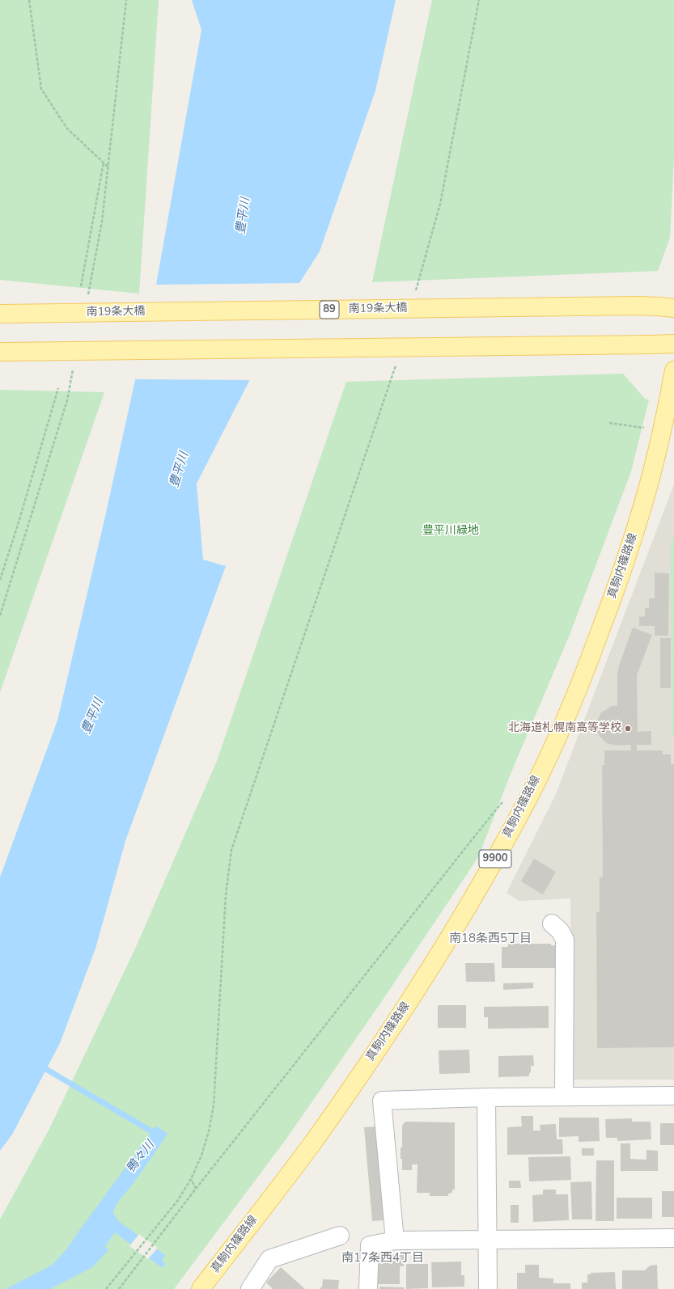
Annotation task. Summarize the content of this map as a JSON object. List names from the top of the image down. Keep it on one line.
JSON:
{"streets":{"main road":["南19条大橋","89","真駒内篠路線","9900"]},"districts":["南18条西5丁目","南17条西4丁目"],"water":["豊平川","鴨々川"],"parks":["豊平川緑地"],"places":["北海道札幌南高等学校"]}
